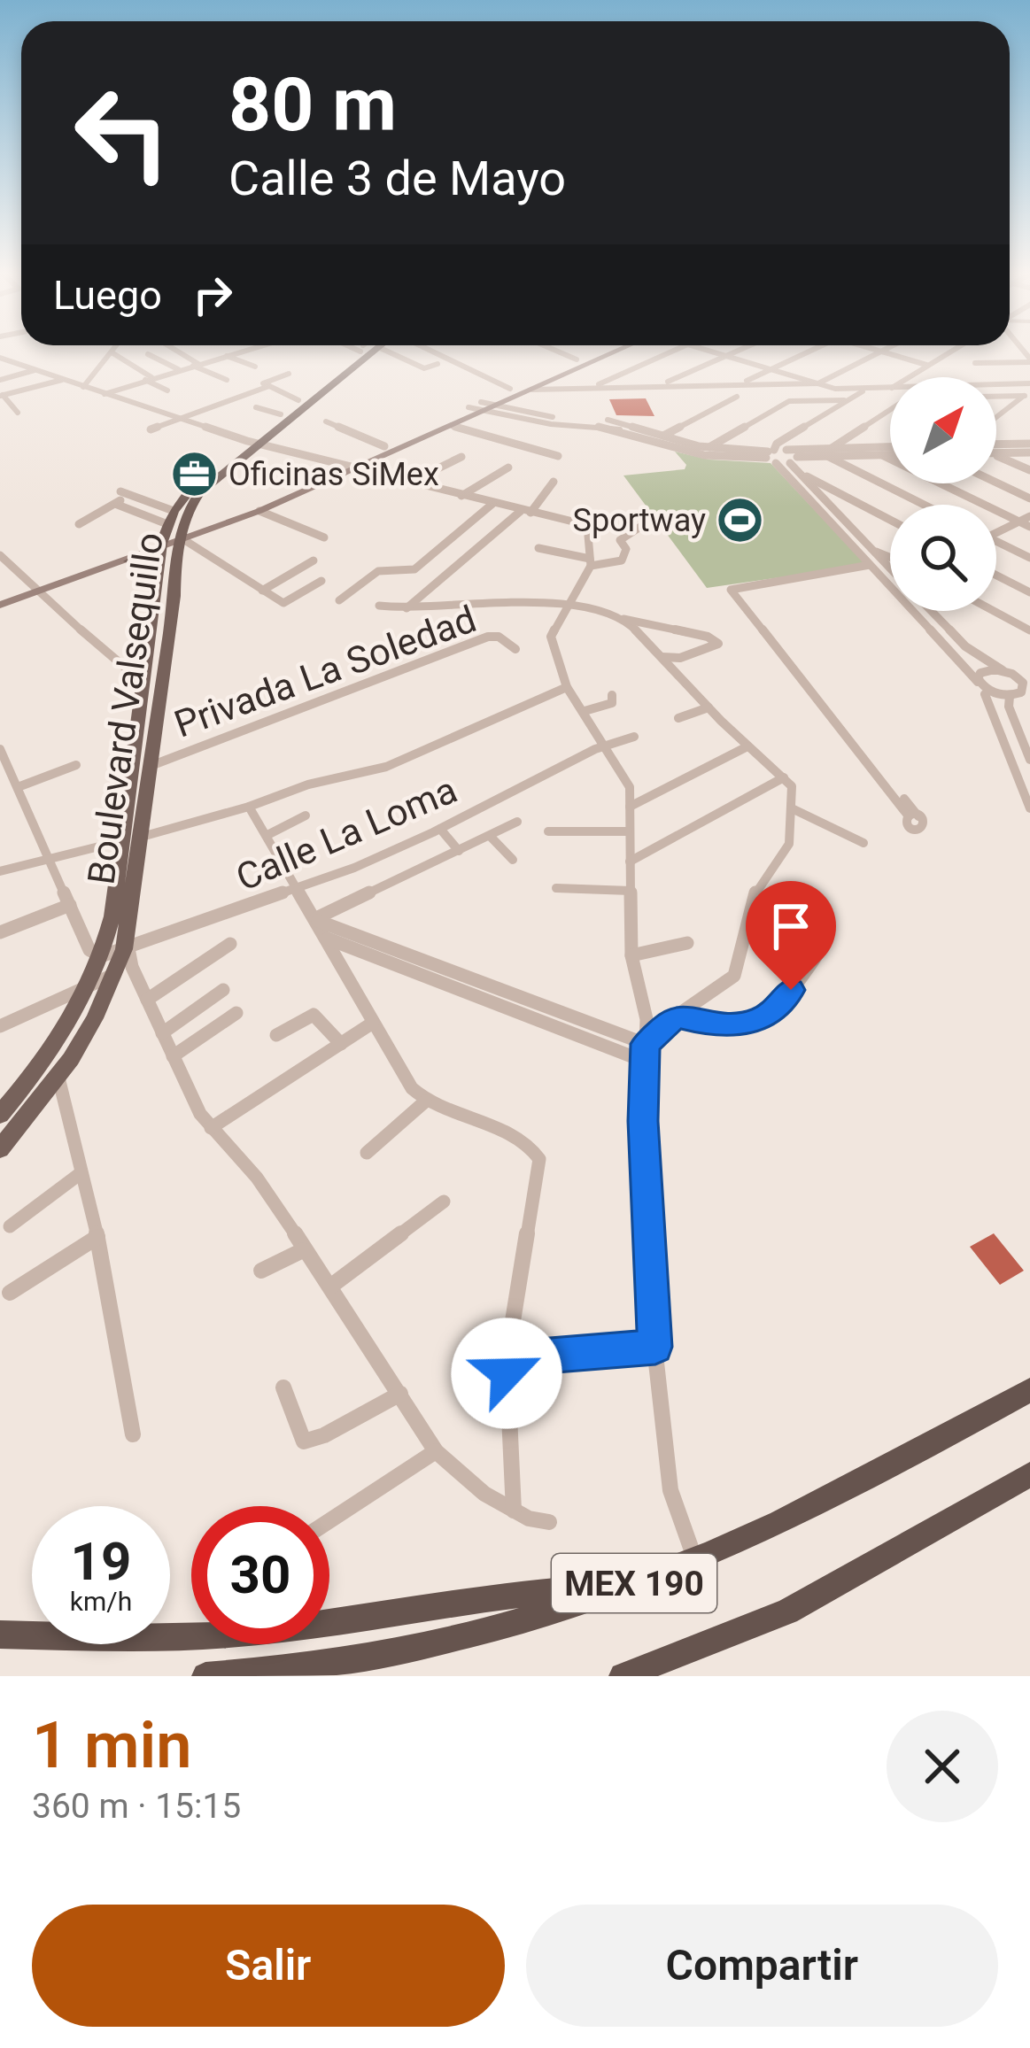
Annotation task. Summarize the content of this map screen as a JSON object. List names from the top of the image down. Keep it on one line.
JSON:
{"streets":{"highway":["MEX 190"],"main road":["Boulevard Valsequillo"],"street":["Privada La Soledad","Calle La Loma"]},"crossings":[["Privada La Soledad","Boulevard Valsequillo"],["Boulevard Valsequillo","Calle La Loma"]],"places":{"office":["Oficinas SiMex"],"sports":["Sportway"]},"north":"top right","page":{"turn":["80 m","Calle 3 de Mayo"],"then":"Luego","speed":"19 km/h","limit":"30","heading":["1 min","360 m · 15:15"],"buttons":["Salir","Compartir"]}}
